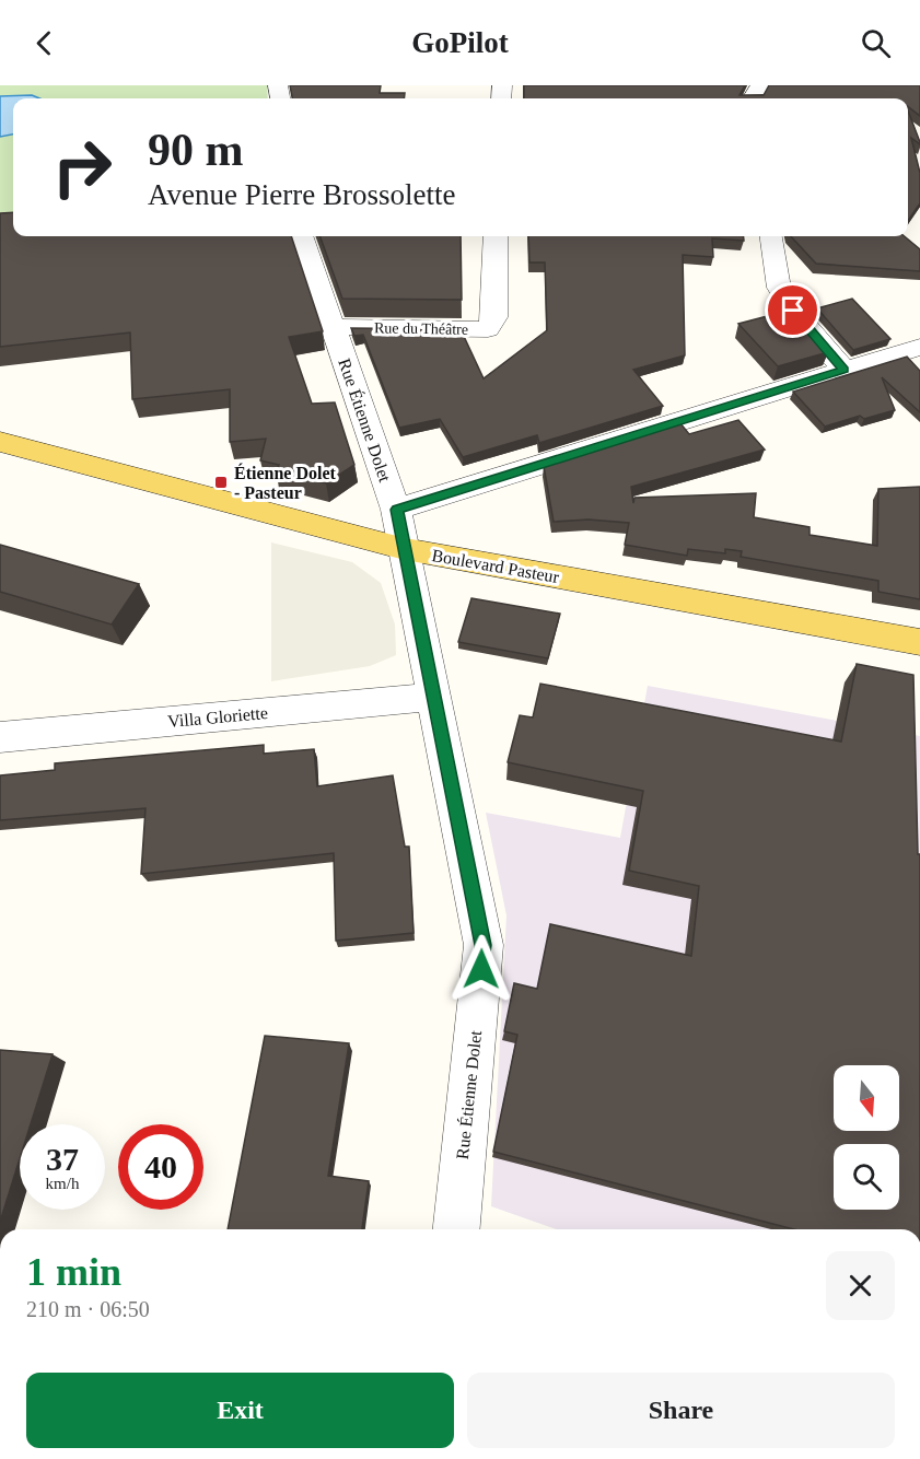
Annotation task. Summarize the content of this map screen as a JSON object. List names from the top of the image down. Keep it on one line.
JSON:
{"streets":{"main road":["Boulevard Pasteur"],"street":["Rue du Théâtre","Rue Étienne Dolet","Villa Gloriette"]},"crossings":[["Rue du Théâtre","Rue Étienne Dolet"],["Rue Étienne Dolet","Boulevard Pasteur"],["Rue Étienne Dolet","Villa Gloriette"]],"places":{"transit":["Étienne Dolet - Pasteur"]},"north":"bottom","page":{"header":"GoPilot","turn":["90 m","Avenue Pierre Brossolette"],"speed":"37 km/h","limit":"40","heading":["1 min","210 m · 06:50"],"buttons":["Exit","Share"]}}
